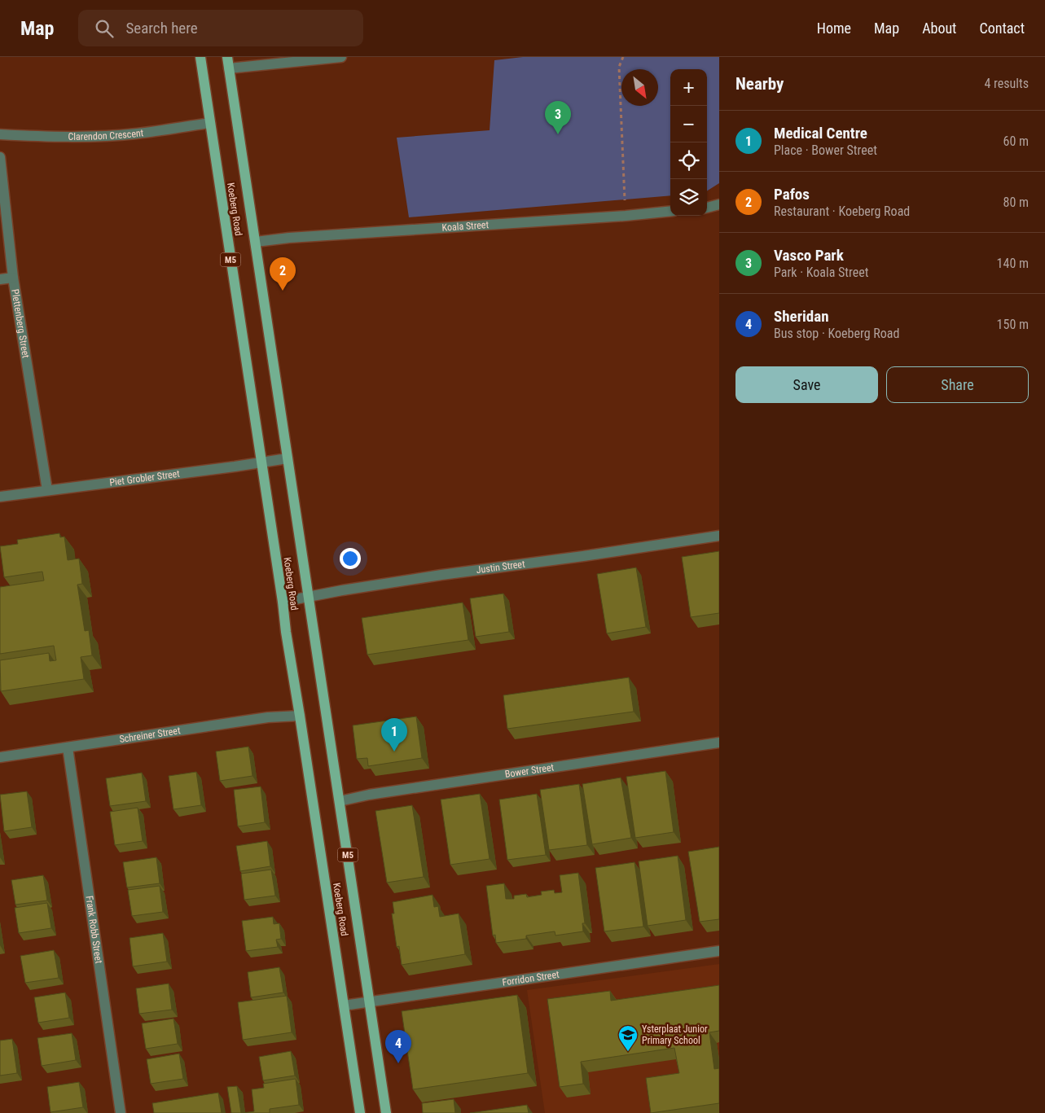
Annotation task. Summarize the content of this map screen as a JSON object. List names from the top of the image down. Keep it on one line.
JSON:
{"streets":{"main road":["Koeberg Road","M5"],"street":["Clarendon Crescent","Koala Street","Plettenberg Street","Piet Grobler Street","Justin Street","Schreiner Street","Bower Street","Frank Robb Street","Forridon Street"]},"crossings":[["Clarendon Crescent","Koeberg Road"],["Koeberg Road","Koala Street"],["Koeberg Road","Piet Grobler Street"],["Koeberg Road","Justin Street"],["Koeberg Road","Schreiner Street"],["Koeberg Road","Bower Street"],["Koeberg Road","Forridon Street"],["Plettenberg Street","Piet Grobler Street"],["Schreiner Street","Frank Robb Street"]],"places":{"school or university":["Ysterplaat Junior Primary School"]},"north":"bottom right","page":{"header":"Map","search":"Search here","nav":["Home","Map","About","Contact"],"heading":["Nearby","4 results"],"map_buttons":["+","−"],"pins":["3","2","1","4"],"list":[{"mark":"1","name":"Medical Centre","note":"Place · Bower Street","value":"60 m"},{"mark":"2","name":"Pafos","note":"Restaurant · Koeberg Road","value":"80 m"},{"mark":"3","name":"Vasco Park","note":"Park · Koala Street","value":"140 m"},{"mark":"4","name":"Sheridan","note":"Bus stop · Koeberg Road","value":"150 m"}],"buttons":["Save","Share"]}}
